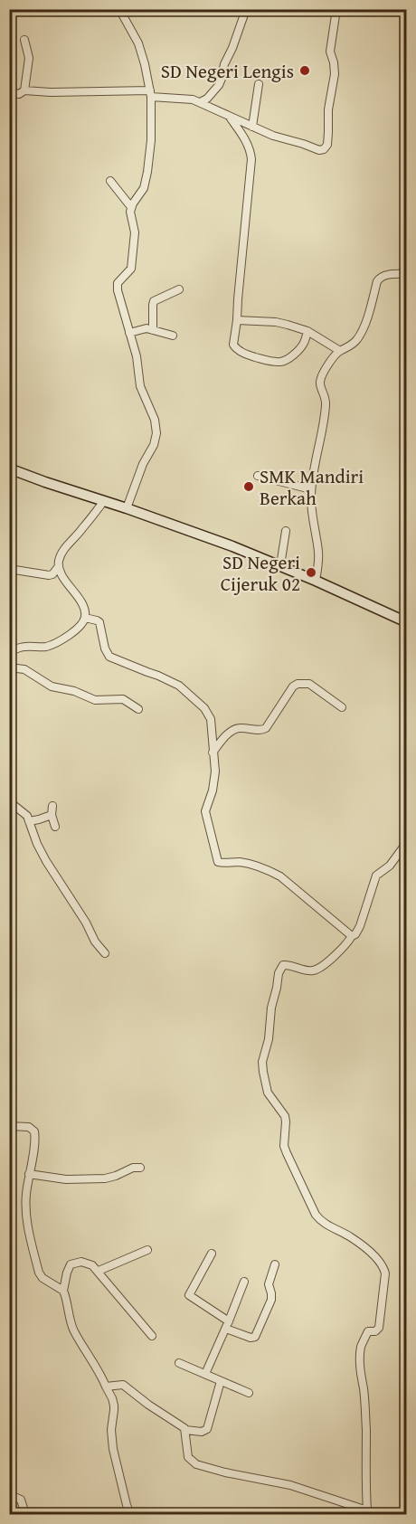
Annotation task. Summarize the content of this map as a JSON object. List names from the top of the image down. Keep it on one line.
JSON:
{"places":["SD Negeri Lengis","SMK Mandiri Berkah","SD Negeri Cijeruk 02"]}
